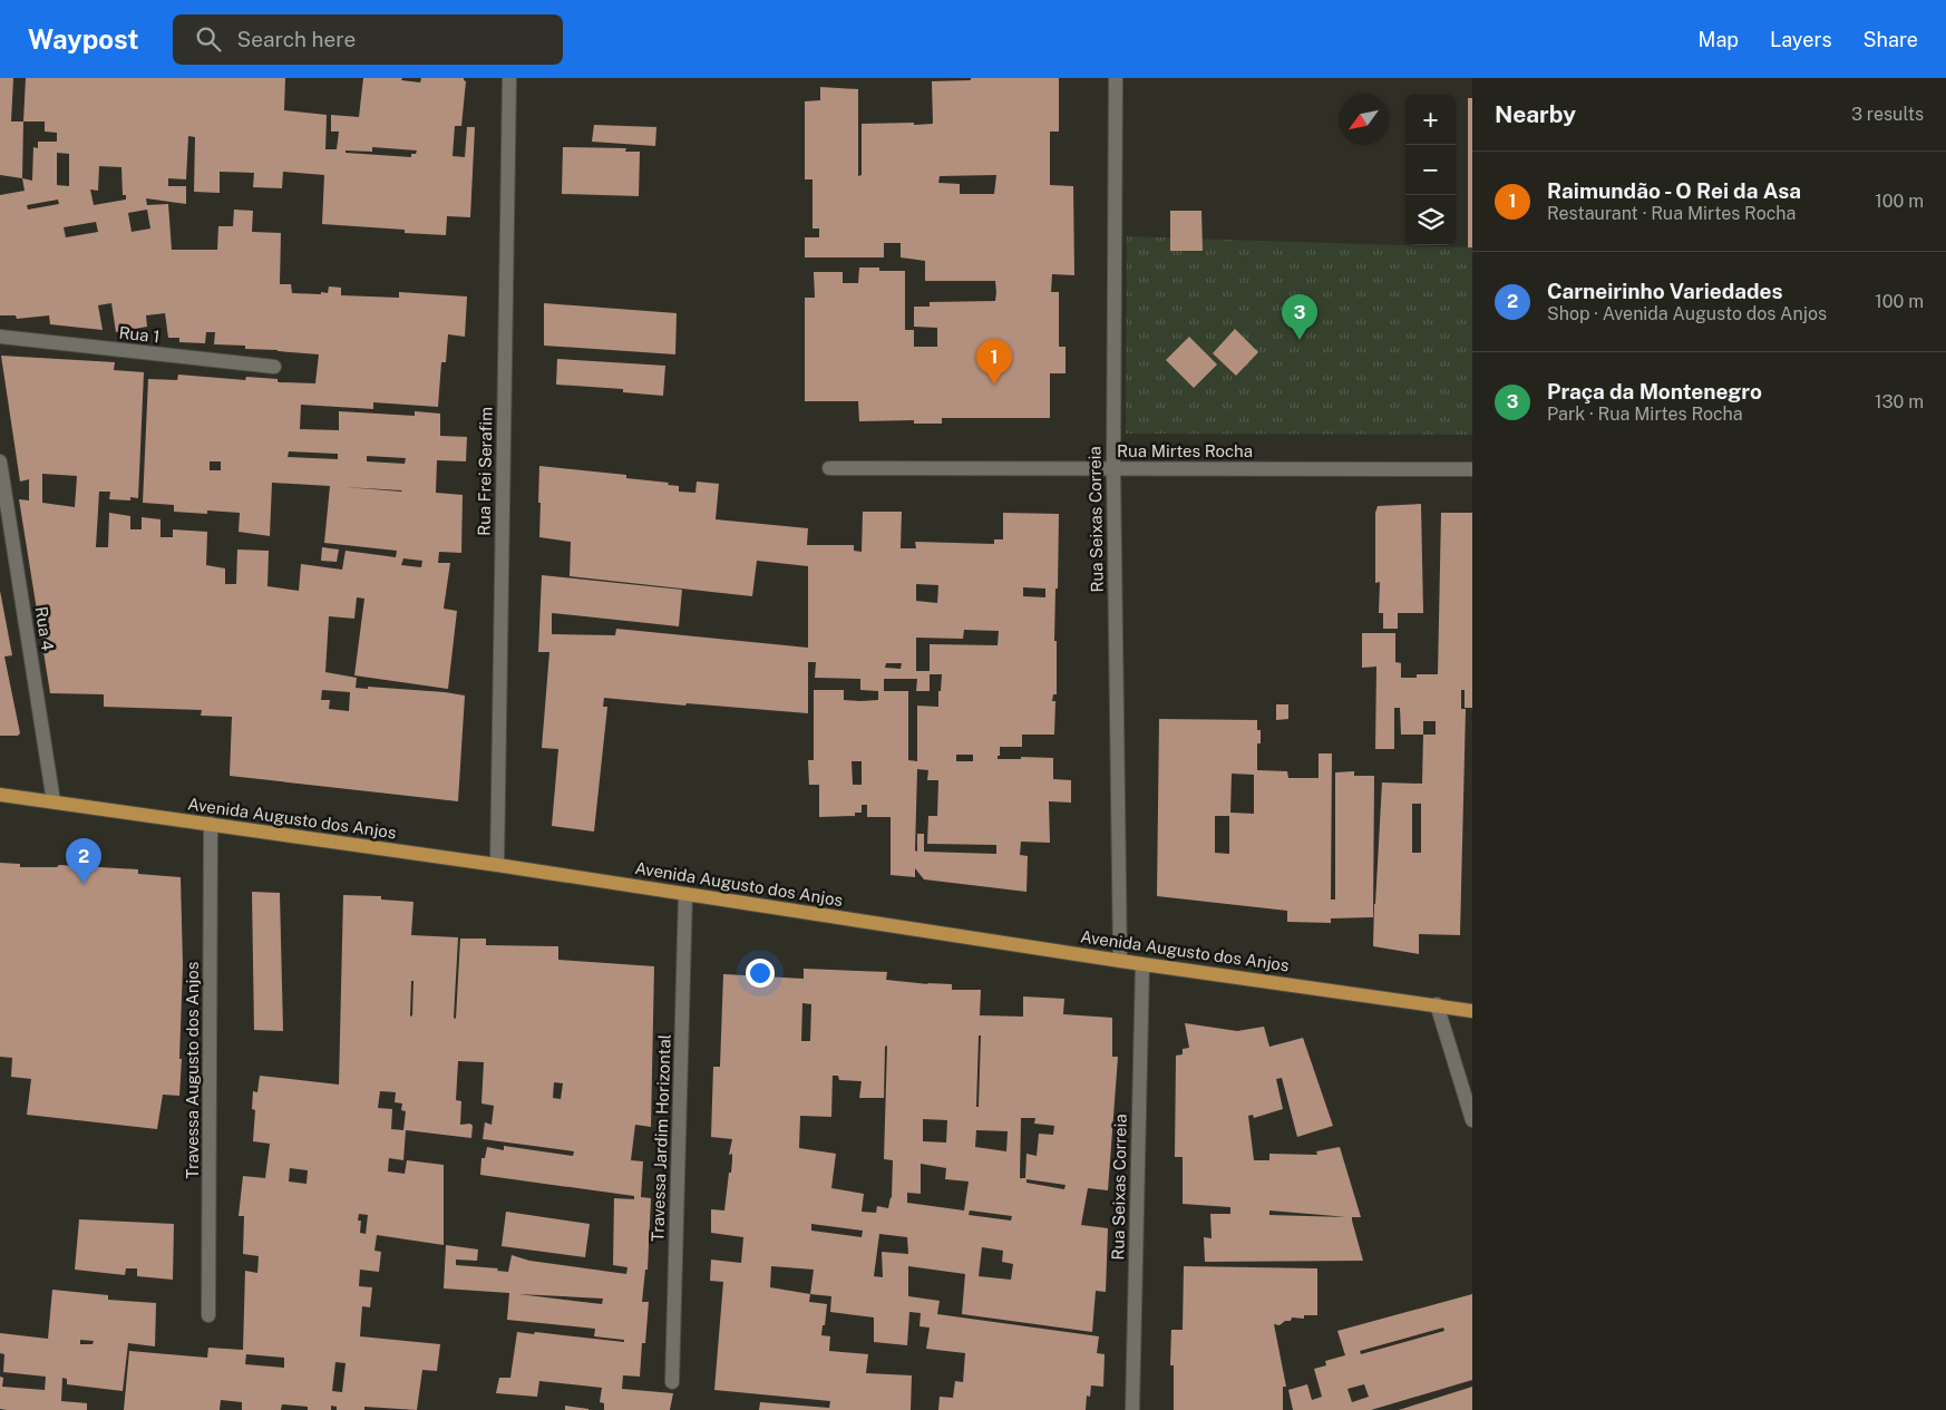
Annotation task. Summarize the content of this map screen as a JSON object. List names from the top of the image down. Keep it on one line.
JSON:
{"streets":{"main road":["Avenida Augusto dos Anjos"],"street":["Rua 1","Rua Mirtes Rocha","Rua Frei Serafim","Rua Seixas Correia","Rua 4","Travessa Augusto dos Anjos","Travessa Jardim Horizontal"]},"crossings":[["Rua Mirtes Rocha","Rua Seixas Correia"],["Rua Frei Serafim","Avenida Augusto dos Anjos"],["Rua Seixas Correia","Avenida Augusto dos Anjos"],["Rua 4","Avenida Augusto dos Anjos"],["Avenida Augusto dos Anjos","Travessa Augusto dos Anjos"],["Avenida Augusto dos Anjos","Travessa Jardim Horizontal"]],"north":"bottom left","page":{"header":"Waypost","search":"Search here","nav":["Map","Layers","Share"],"heading":["Nearby","3 results"],"map_buttons":["+","−"],"list":[{"mark":"1","name":"Raimundão - O Rei da Asa","note":"Restaurant · Rua Mirtes Rocha","value":"100 m"},{"mark":"2","name":"Carneirinho Variedades","note":"Shop · Avenida Augusto dos Anjos","value":"100 m"},{"mark":"3","name":"Praça da Montenegro","note":"Park · Rua Mirtes Rocha","value":"130 m"}],"pins":["3","1","2"]}}
